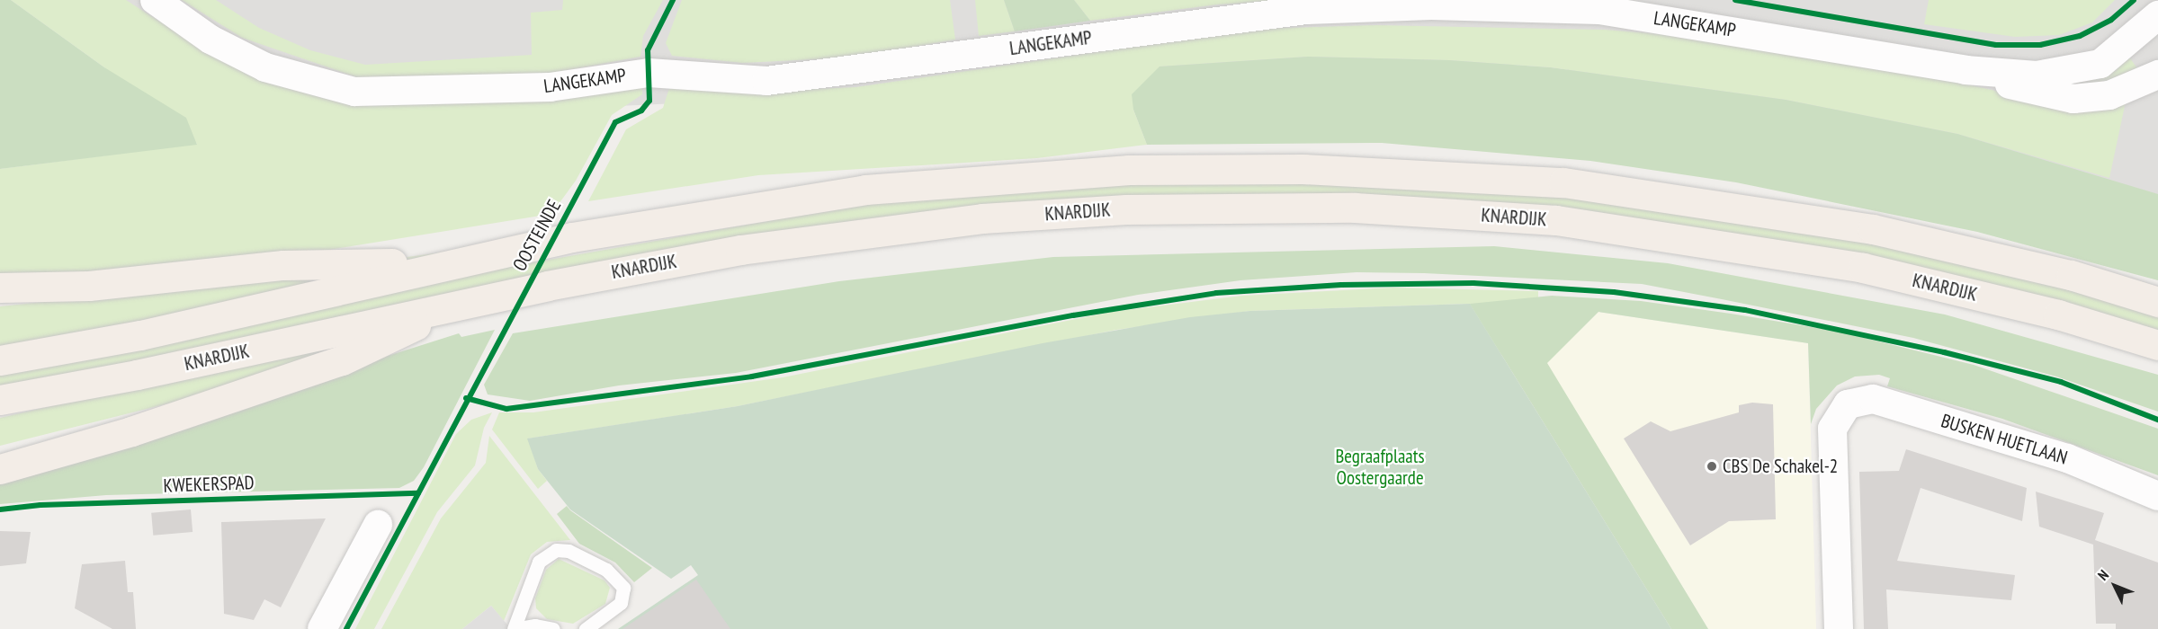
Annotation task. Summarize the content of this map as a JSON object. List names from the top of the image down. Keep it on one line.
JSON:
{"streets":{"main road":["KNARDIJK"],"street":["LANGEKAMP","BUSKEN HUETLAAN"],"cycle path":["OOSTEINDE","KWEKERSPAD"]},"parks":["Begraafplaats Oostergaarde"],"places":["CBS De Schakel-2"],"north":"top left"}
